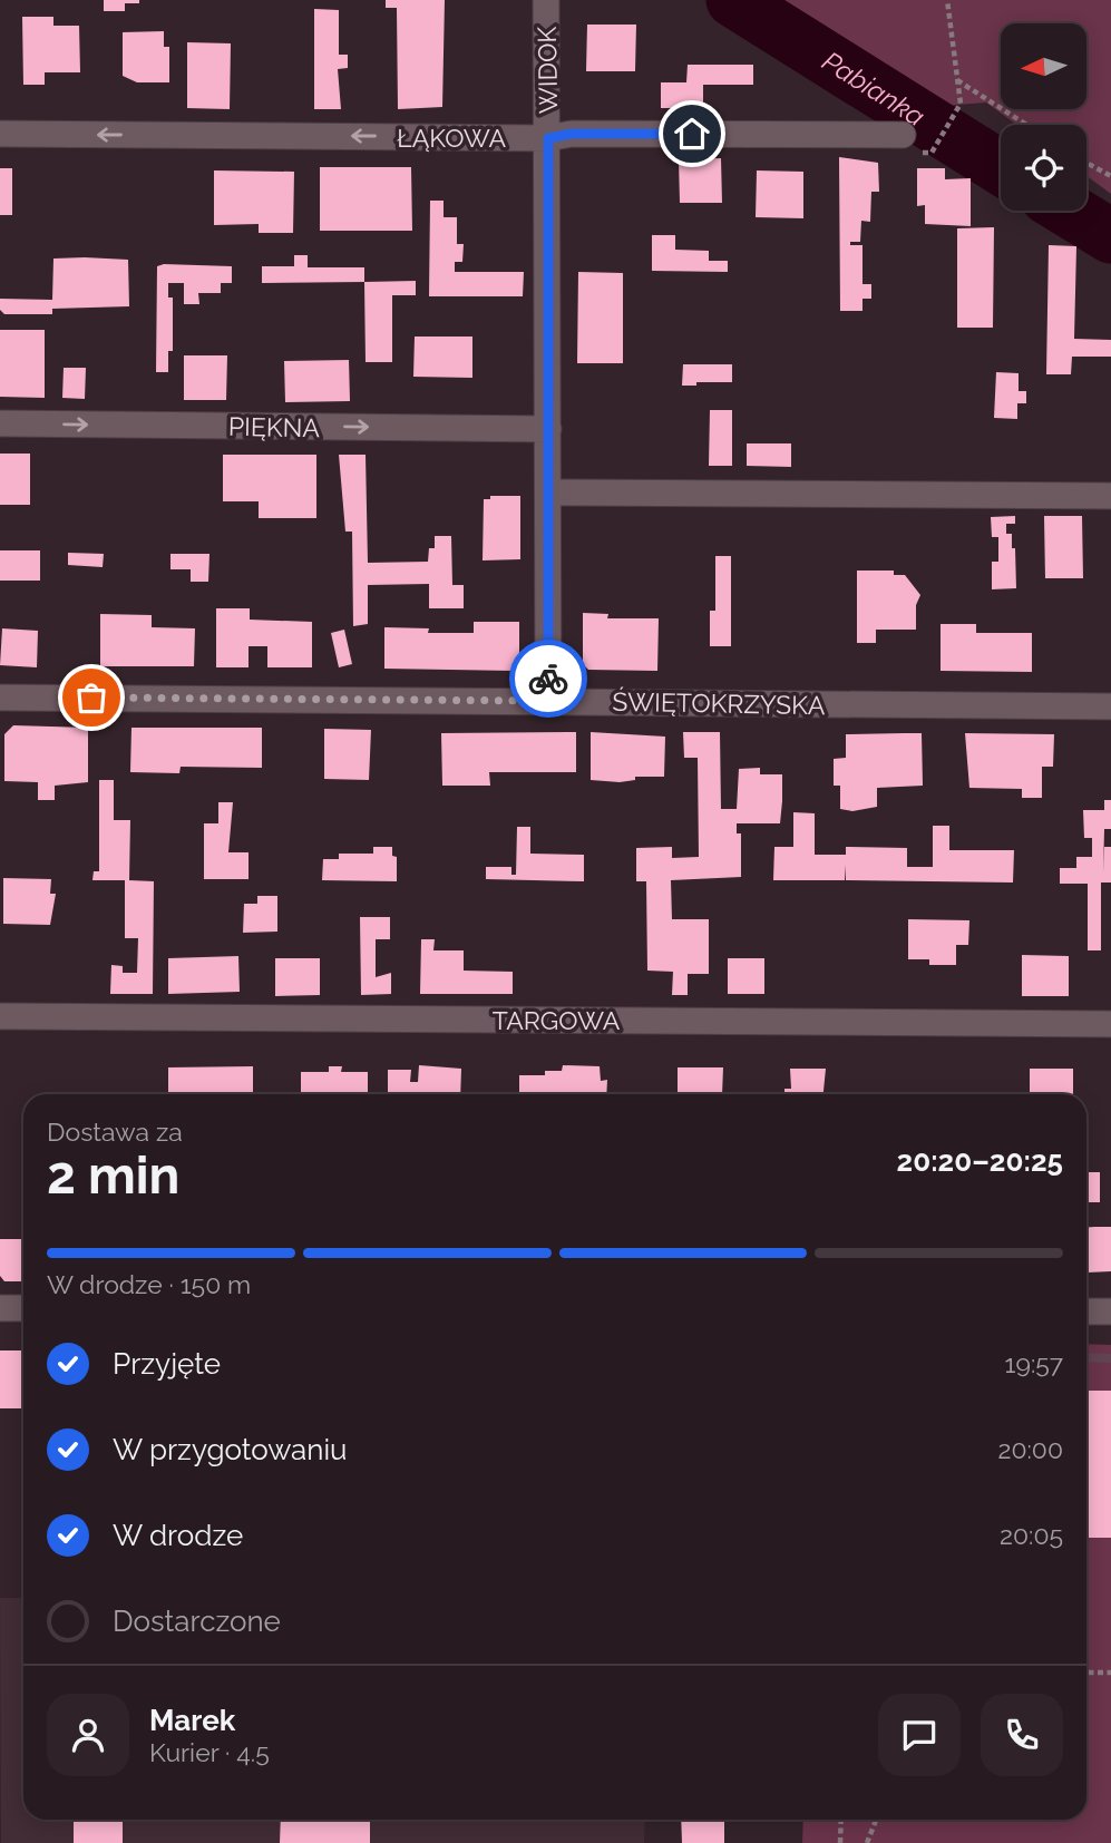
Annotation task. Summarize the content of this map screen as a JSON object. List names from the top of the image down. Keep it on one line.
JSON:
{"streets":{"street":["WIDOK","ŁĄKOWA","PIĘKNA","ŚWIĘTOKRZYSKA","TARGOWA"]},"crossings":[["WIDOK","ŁĄKOWA"],["WIDOK","PIĘKNA"],["WIDOK","ŚWIĘTOKRZYSKA"]],"one_way":["ŁĄKOWA","PIĘKNA"],"water":["Pabianka"],"north":"left","page":{"heading":["2 min","Dostawa za","20:20–20:25"],"panel":["Marek","Kurier · 4.5"],"bar":"W drodze · 150 m","list":[["Przyjęte","19:57"],["W przygotowaniu","20:00"],["W drodze","20:05"],"Dostarczone"]}}
